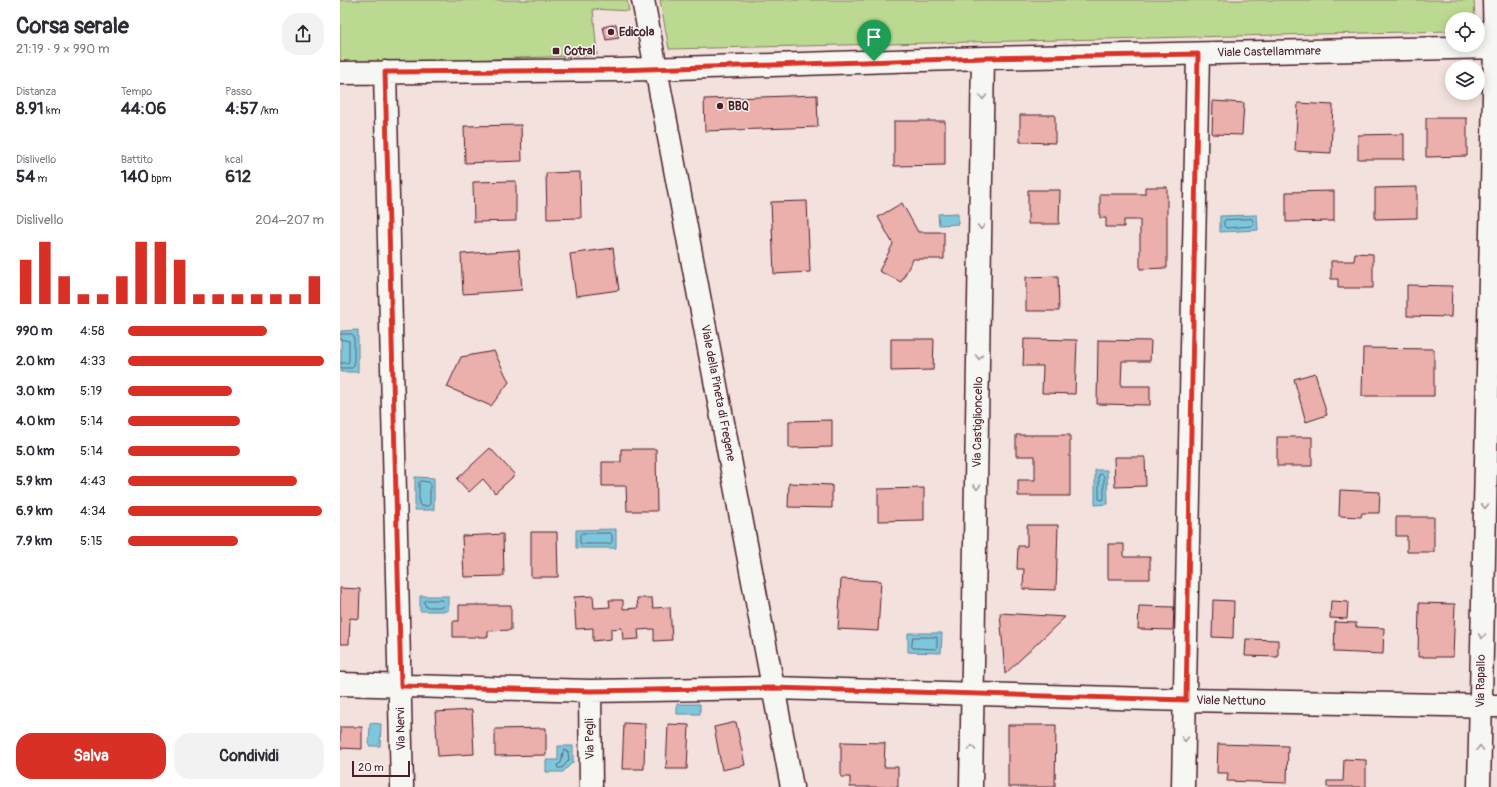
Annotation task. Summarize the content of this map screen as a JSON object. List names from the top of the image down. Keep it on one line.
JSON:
{"streets":{"street":["Viale Castellammare","Viale della Pineta di Fregene","Via Castiglioncello","Via Rapallo","Viale Nettuno","Via Nervi","Via Pegli"]},"crossings":[["Viale Castellammare","Viale della Pineta di Fregene"],["Viale Castellammare","Via Castiglioncello"],["Viale Castellammare","Via Rapallo"],["Viale Castellammare","Via Nervi"],["Viale della Pineta di Fregene","Viale Nettuno"],["Via Castiglioncello","Viale Nettuno"],["Via Rapallo","Viale Nettuno"],["Viale Nettuno","Via Nervi"],["Viale Nettuno","Via Pegli"]],"places":{"other":["Edicola","BBQ"],"transit":["Cotral"]},"scale_bar":"20 m","page":{"heading":["Corsa serale","21:19 · 9 × 990 m"],"stats":[["Distanza","8.91 km"],["Tempo","44:06"],["Passo","4:57 /km"],["Dislivello","54 m"],["Battito","140 bpm"],["kcal","612"]],"chart":["Dislivello","204–207 m"],"list":[{"name":"990 m","note":"4:58"},{"name":"2.0 km","note":"4:33"},{"name":"3.0 km","note":"5:19"},{"name":"4.0 km","note":"5:14"},{"name":"5.0 km","note":"5:14"},{"name":"5.9 km","note":"4:43"},{"name":"6.9 km","note":"4:34"},{"name":"7.9 km","note":"5:15"}],"buttons":["Salva","Condividi"],"scale":"20 m"}}
